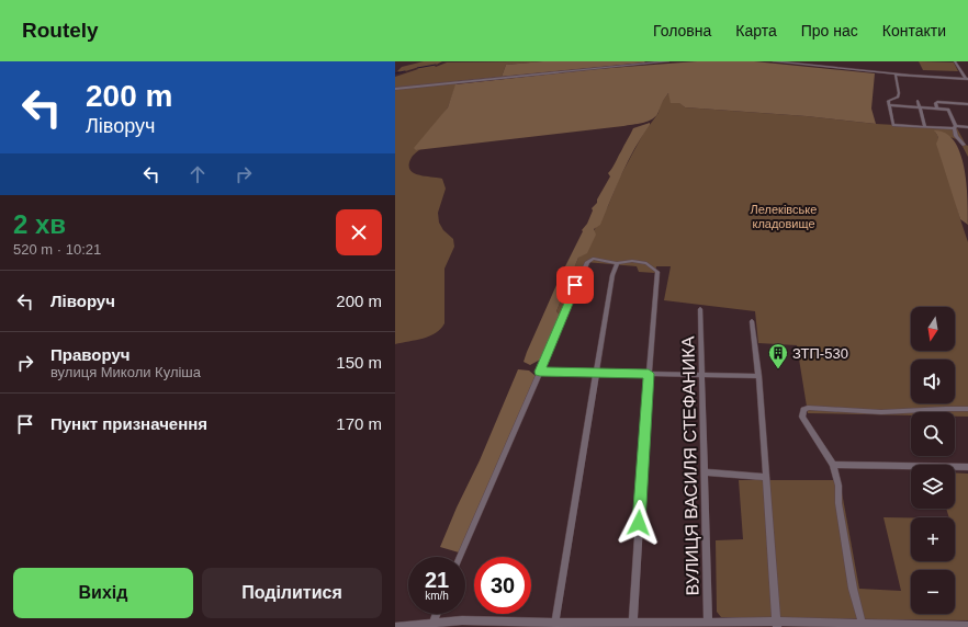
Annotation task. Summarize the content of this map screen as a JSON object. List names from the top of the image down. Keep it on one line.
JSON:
{"streets":{"street":["ВУЛИЦЯ ВАСИЛЯ СТЕФАНИКА"]},"parks":["Лелеківське кладовище"],"places":{"building":["ЗТП-530"]},"north":"bottom","page":{"header":"Routely","nav":["Головна","Карта","Про нас","Контакти"],"turn":["200 m","Ліворуч"],"heading":["2 хв","520 m · 10:21"],"list":[{"name":"Ліворуч","value":"200 m"},{"name":"Праворуч","note":"вулиця Миколи Куліша","value":"150 m"},{"name":"Пункт призначення","value":"170 m"}],"map_buttons":["+","−"],"speed":"21 km/h","limit":"30","buttons":["Вихід","Поділитися"]}}
